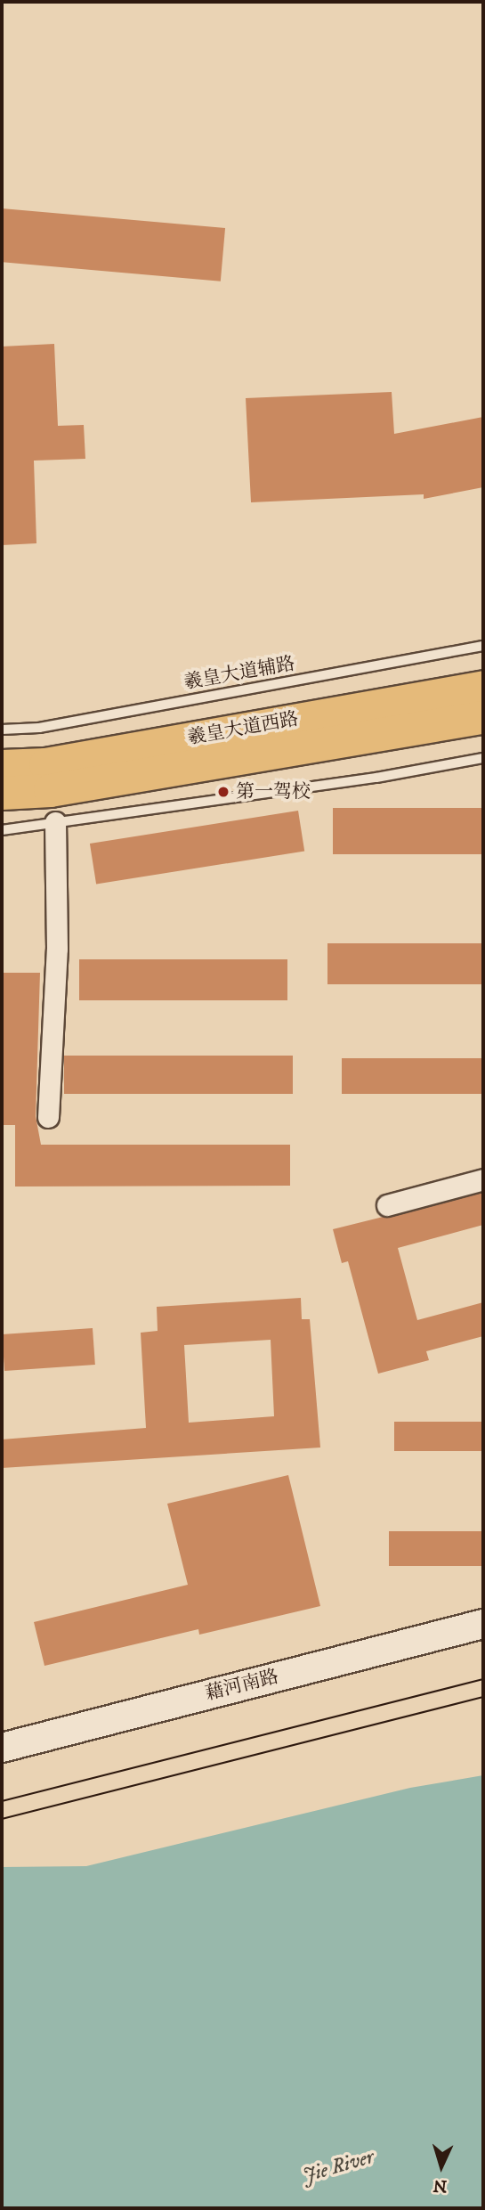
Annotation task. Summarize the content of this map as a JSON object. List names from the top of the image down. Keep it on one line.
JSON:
{"streets":{"main road":["羲皇大道西路","藉河南路"],"lane":["羲皇大道辅路"]},"water":["Jie River"],"places":["第一驾校"],"north":"bottom"}
